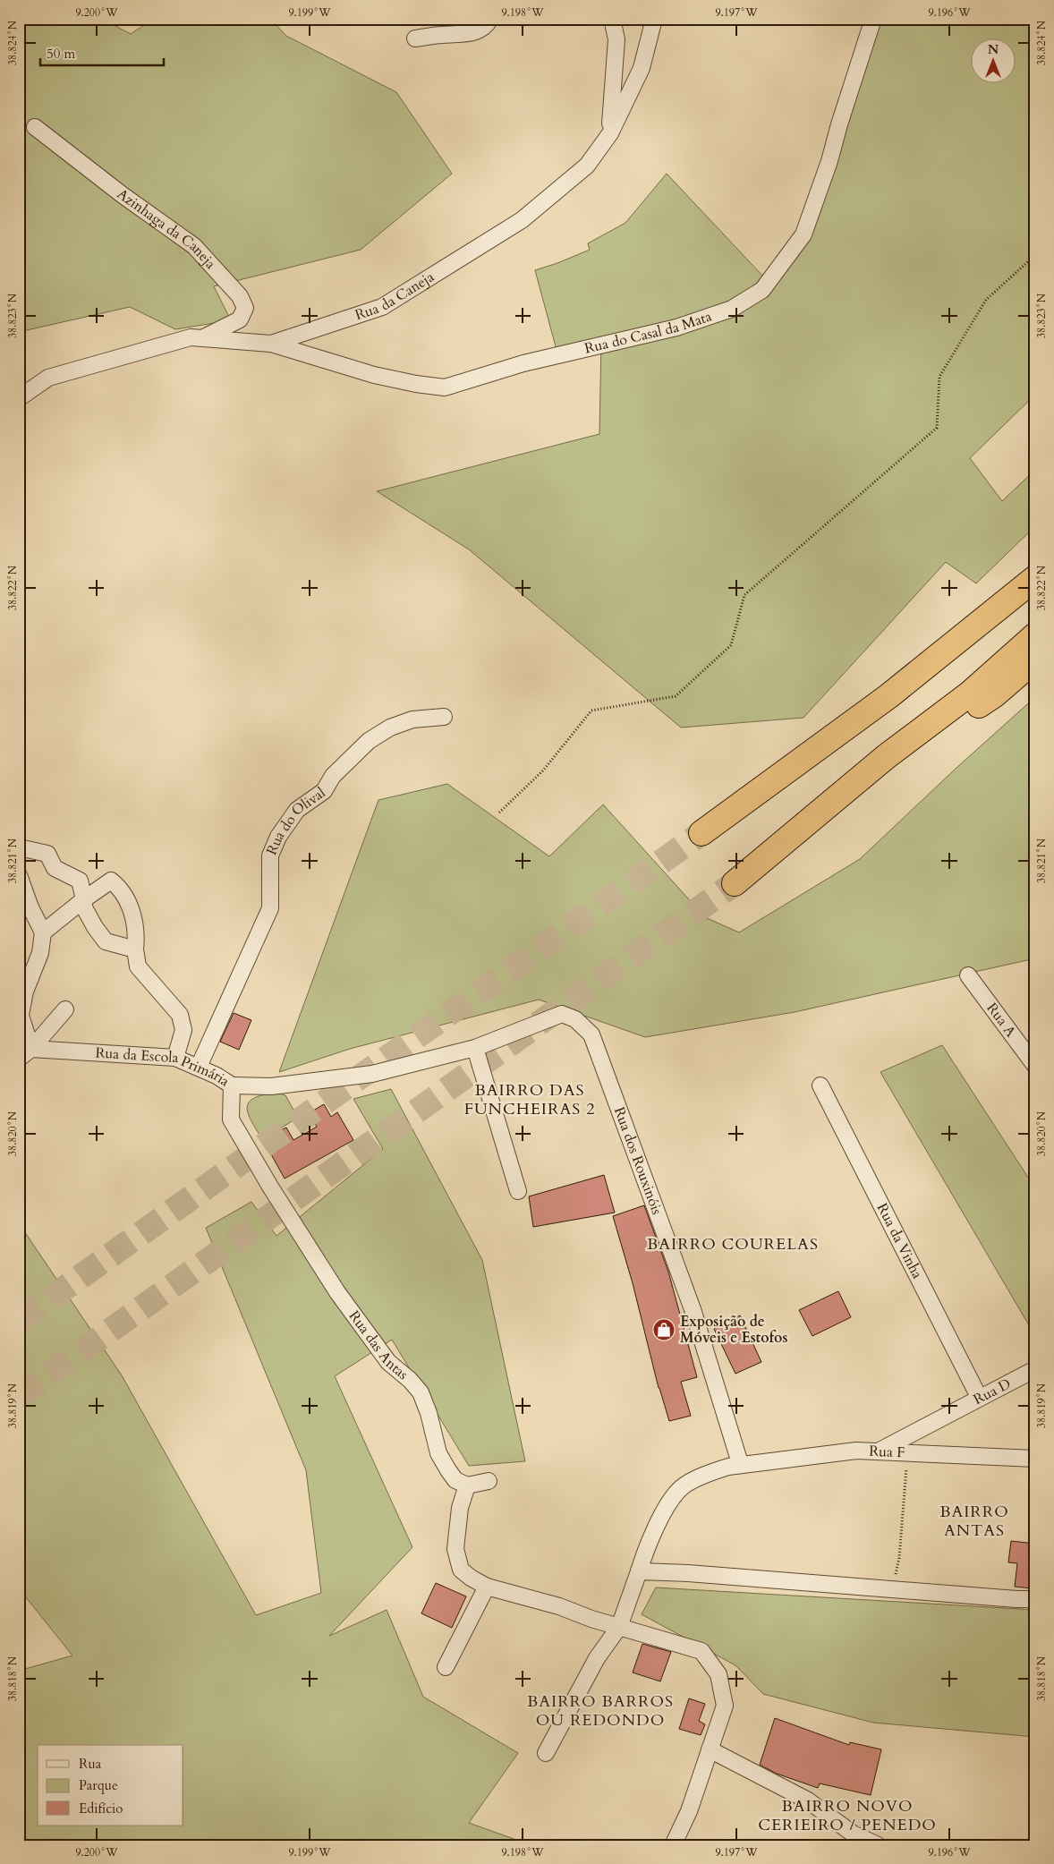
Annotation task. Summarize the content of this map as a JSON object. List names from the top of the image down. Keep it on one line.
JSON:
{"streets":{"street":["Azinhaga da Caneja","Rua da Caneja","Rua do Casal da Mata","Rua do Olival","Rua A","Rua da Escola Primária","Rua dos Rouxinóis","Rua da Vinha","Rua das Antas","Rua D","Rua F"]},"crossings":[["Azinhaga da Caneja","Rua da Caneja"],["Rua da Caneja","Rua do Casal da Mata"],["Rua do Olival","Rua da Escola Primária"],["Rua da Escola Primária","Rua das Antas"],["Rua dos Rouxinóis","Rua F"],["Rua da Vinha","Rua D"],["Rua D","Rua F"]],"districts":["BAIRRO DAS FUNCHEIRAS 2","BAIRRO COURELAS","BAIRRO ANTAS","BAIRRO BARROS OU REDONDO","BAIRRO NOVO CERIEIRO / PENEDO"],"places":{"shop":["Exposição de Móveis e Estofos"]},"legend":["Rua","Parque","Edifício"],"scale_bar":"50 m","north":"top","coordinates":["9.200°W","9.199°W","9.198°W","9.197°W","9.196°W","38.824°N","38.823°N","38.822°N","38.821°N","38.820°N","38.819°N","38.818°N"]}
